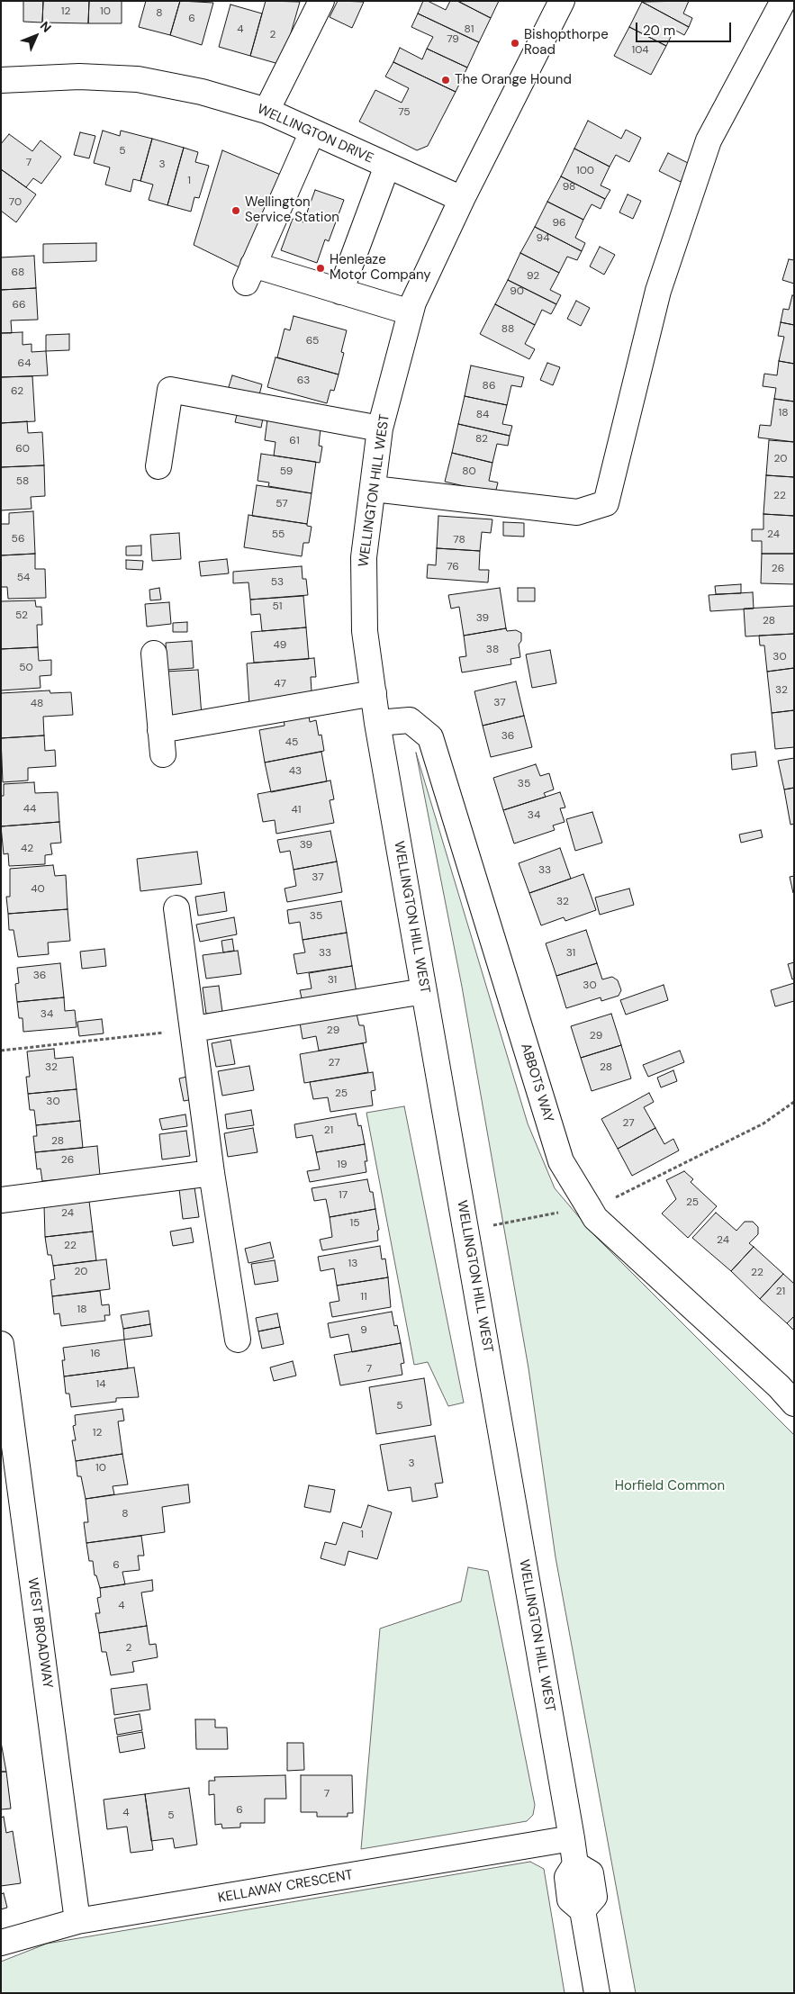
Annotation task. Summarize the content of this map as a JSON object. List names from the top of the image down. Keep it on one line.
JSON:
{"streets":{"street":["WELLINGTON DRIVE","WELLINGTON HILL WEST","ABBOTS WAY","WEST BROADWAY","KELLAWAY CRESCENT"]},"crossings":[["WELLINGTON DRIVE","WELLINGTON HILL WEST"],["WELLINGTON HILL WEST","ABBOTS WAY"],["WELLINGTON HILL WEST","KELLAWAY CRESCENT"],["WEST BROADWAY","KELLAWAY CRESCENT"]],"parks":["Horfield Common"],"places":["Bishopthorpe Road","The Orange Hound","Wellington Service Station","Henleaze Motor Company"],"house_numbers":["12","10","8","6","4","81","2","79","104","75","5","7","3","100","1","98","70","96","94","68","92","90","66","88","65","64","63","86","62","18","84","82","61","60","20","59","80","58","22","57","55","24","56","78","76","26","54","53","51","52","39","28","49","38","30","50","47","32","37","48","36","45","43","35","44","41","34","39","42","33","37","40","32","35","33","31","36","31","30","34","29","29","27","32","28","25","30","27","21","28","26","19","17","25","24","15","24","22","13","20","22","21","11","18","9","16","7","14","5","12","3","10","8","1","6","4","2","7","6","4","5"],"scale_bar":"20 m","north":"top right"}
